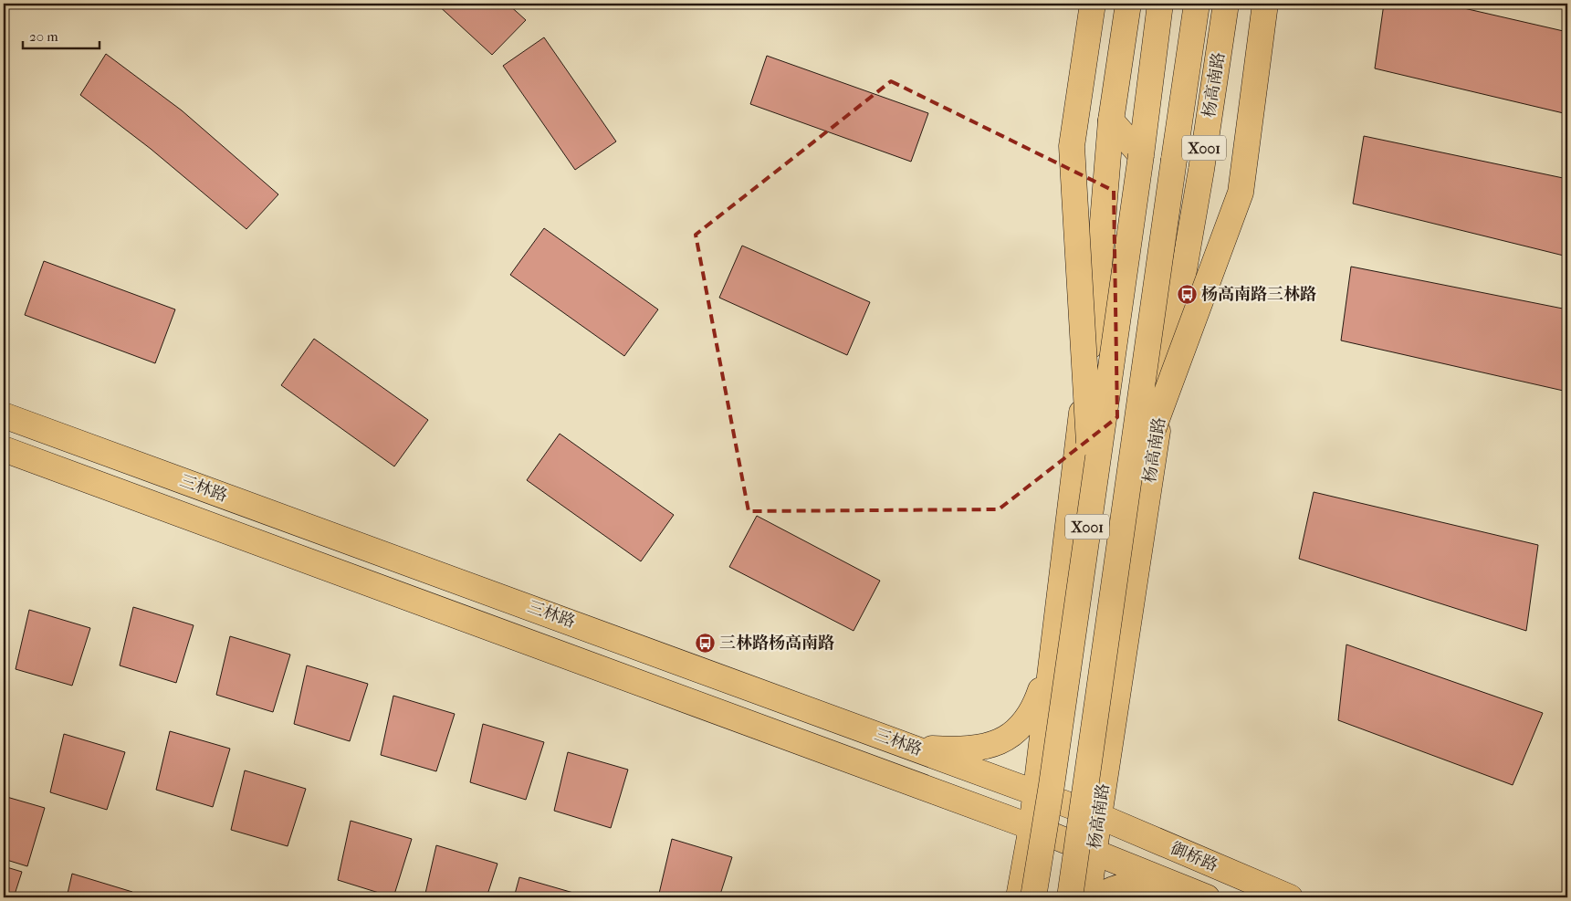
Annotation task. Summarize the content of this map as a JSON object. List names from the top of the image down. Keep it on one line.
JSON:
{"streets":{"main road":["杨高南路","X001","三林路","御桥路"]},"crossings":[["杨高南路","X001"],["杨高南路","三林路"],["杨高南路","御桥路"],["X001","三林路"],["三林路","御桥路"]],"places":{"bus stop":["杨高南路三林路","三林路杨高南路"]},"scale_bar":"20 m"}
